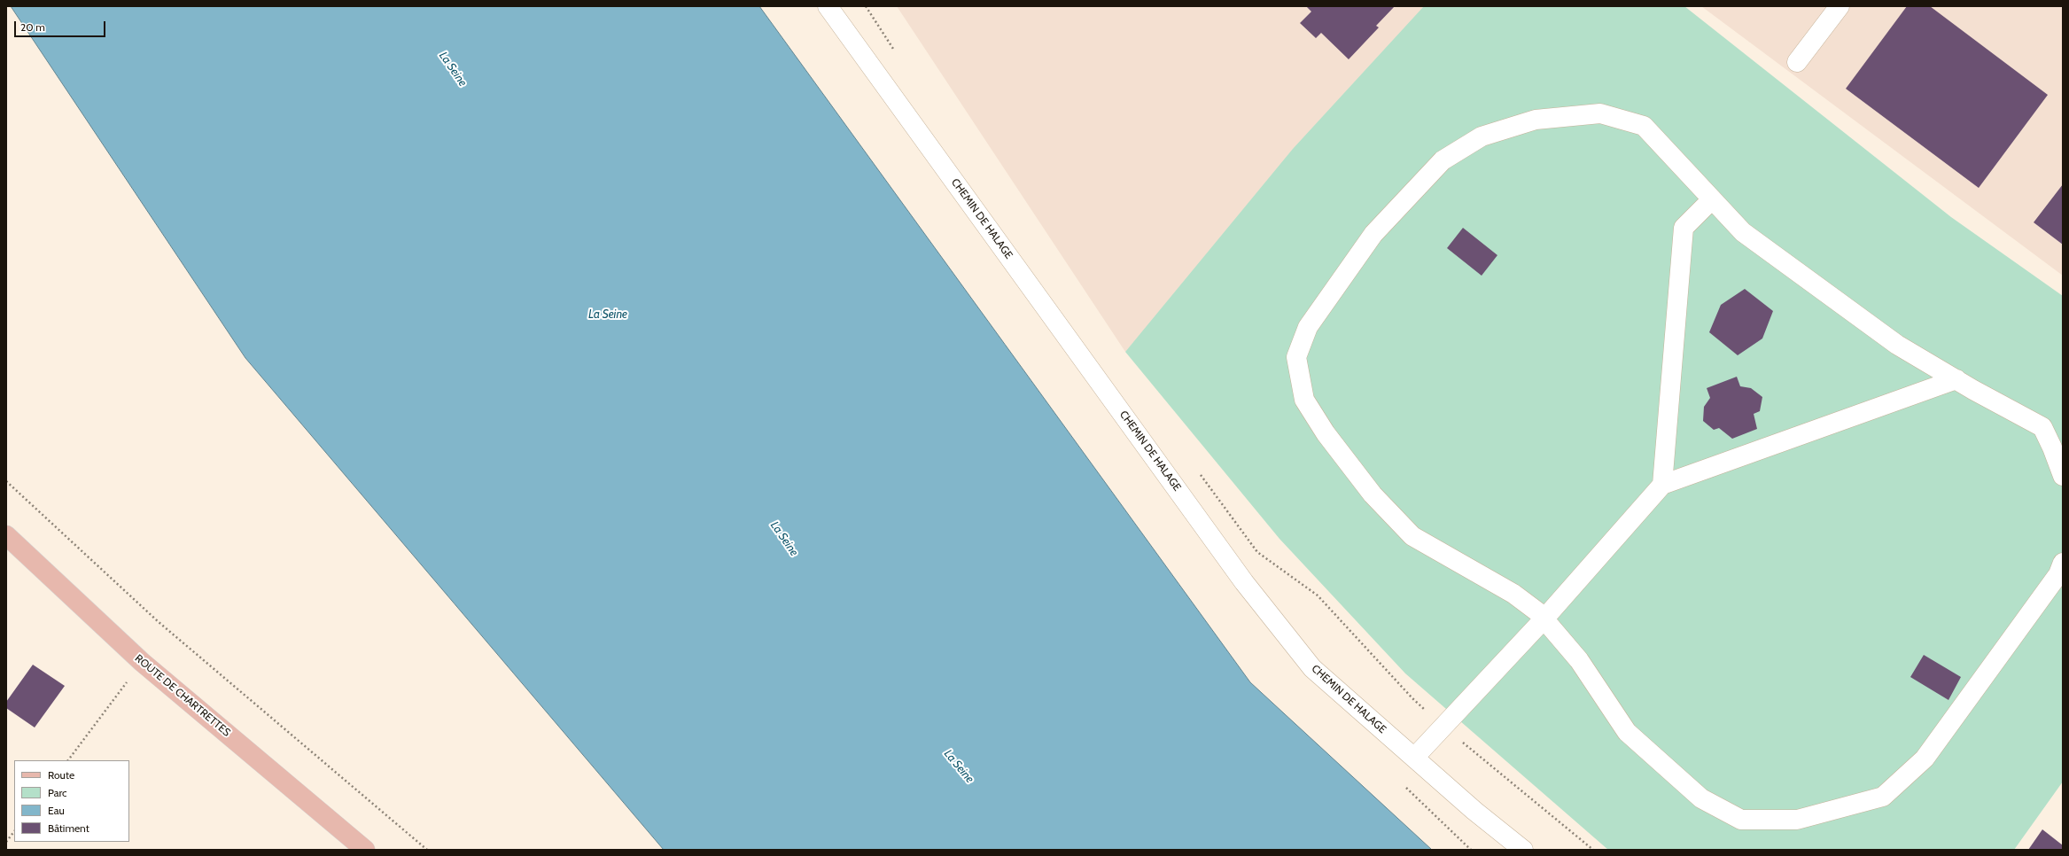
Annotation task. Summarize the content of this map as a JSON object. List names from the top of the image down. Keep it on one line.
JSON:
{"streets":{"main road":["ROUTE DE CHARTRETTES"],"street":["CHEMIN DE HALAGE"]},"water":["La Seine"],"legend":["Route","Parc","Eau","Bâtiment"],"scale_bar":"20 m"}
